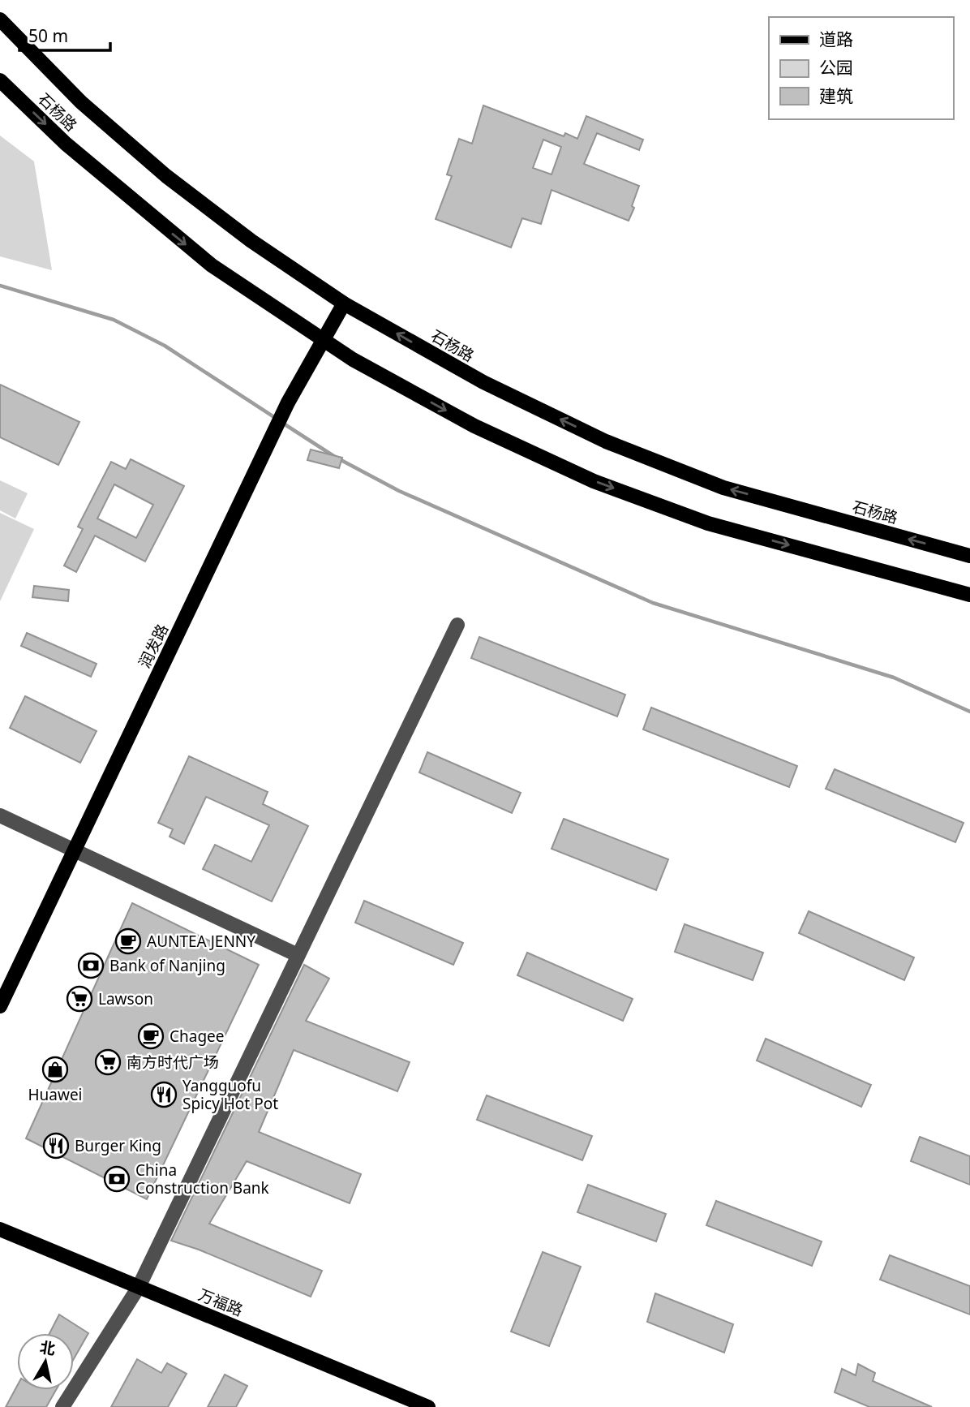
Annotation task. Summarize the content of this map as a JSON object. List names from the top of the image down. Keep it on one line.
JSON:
{"streets":{"main road":["石杨路","润发路","万福路"]},"crossings":[["石杨路","润发路"]],"places":{"cafe":["AUNTEA JENNY","Chagee"],"bank":["Bank of Nanjing","China Construction Bank"],"supermarket":["Lawson","南方时代广场"],"shop":["Huawei"],"restaurant":["Yangguofu Spicy Hot Pot","Burger King"]},"legend":["道路","公园","建筑"],"scale_bar":"50 m","north":"top"}
